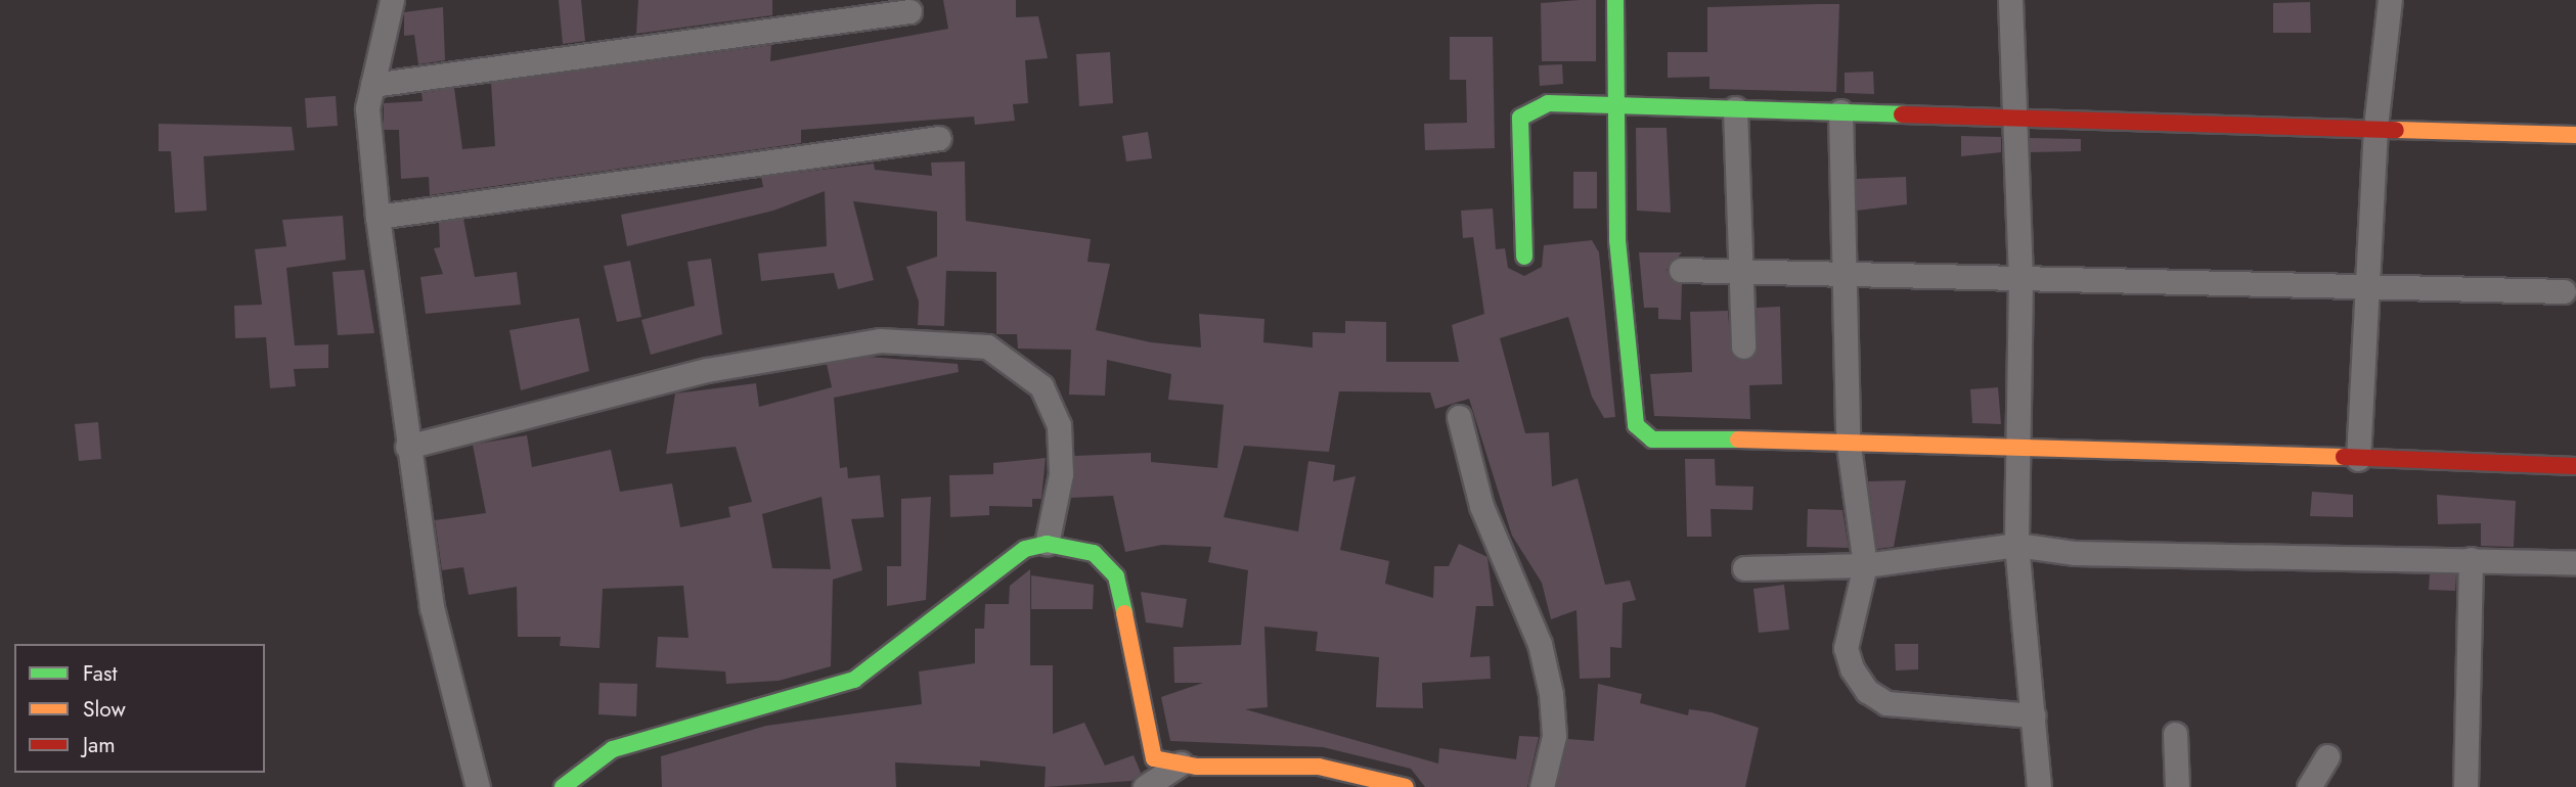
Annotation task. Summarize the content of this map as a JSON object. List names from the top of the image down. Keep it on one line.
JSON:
{"legend":["Fast","Slow","Jam"]}
